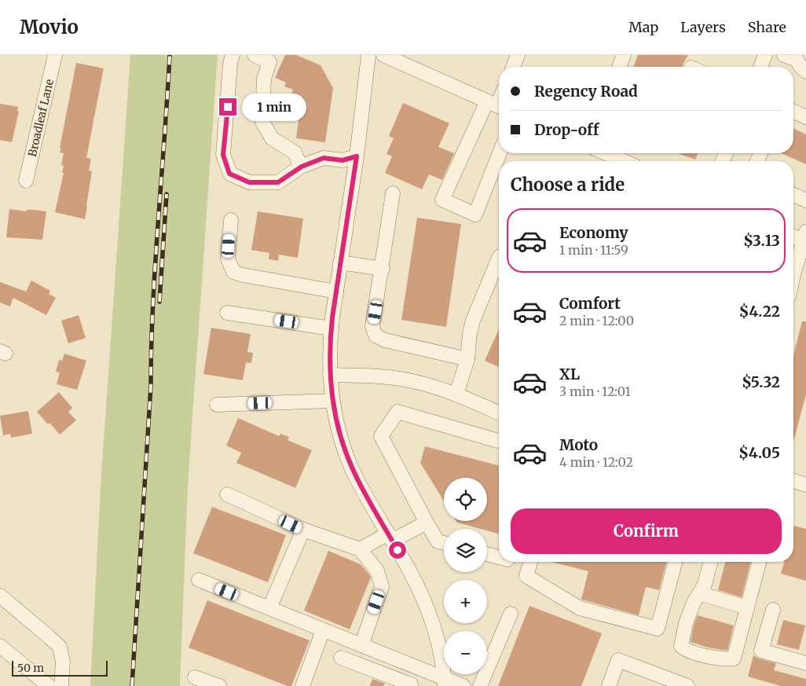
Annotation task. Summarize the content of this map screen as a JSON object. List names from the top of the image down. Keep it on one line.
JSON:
{"streets":{"street":["Broadleaf Lane"]},"scale_bar":"50 m","page":{"header":"Movio","nav":["Map","Layers","Share"],"banner":["Regency Road","Drop-off"],"bubble":"1 min","heading":"Choose a ride","list":[{"name":"Economy","note":"1 min · 11:59","value":"$3.13"},{"name":"Comfort","note":"2 min · 12:00","value":"$4.22"},{"name":"XL","note":"3 min · 12:01","value":"$5.32"},{"name":"Moto","note":"4 min · 12:02","value":"$4.05"}],"map_buttons":["+","−"],"buttons":"Confirm","scale":"50 m"}}
